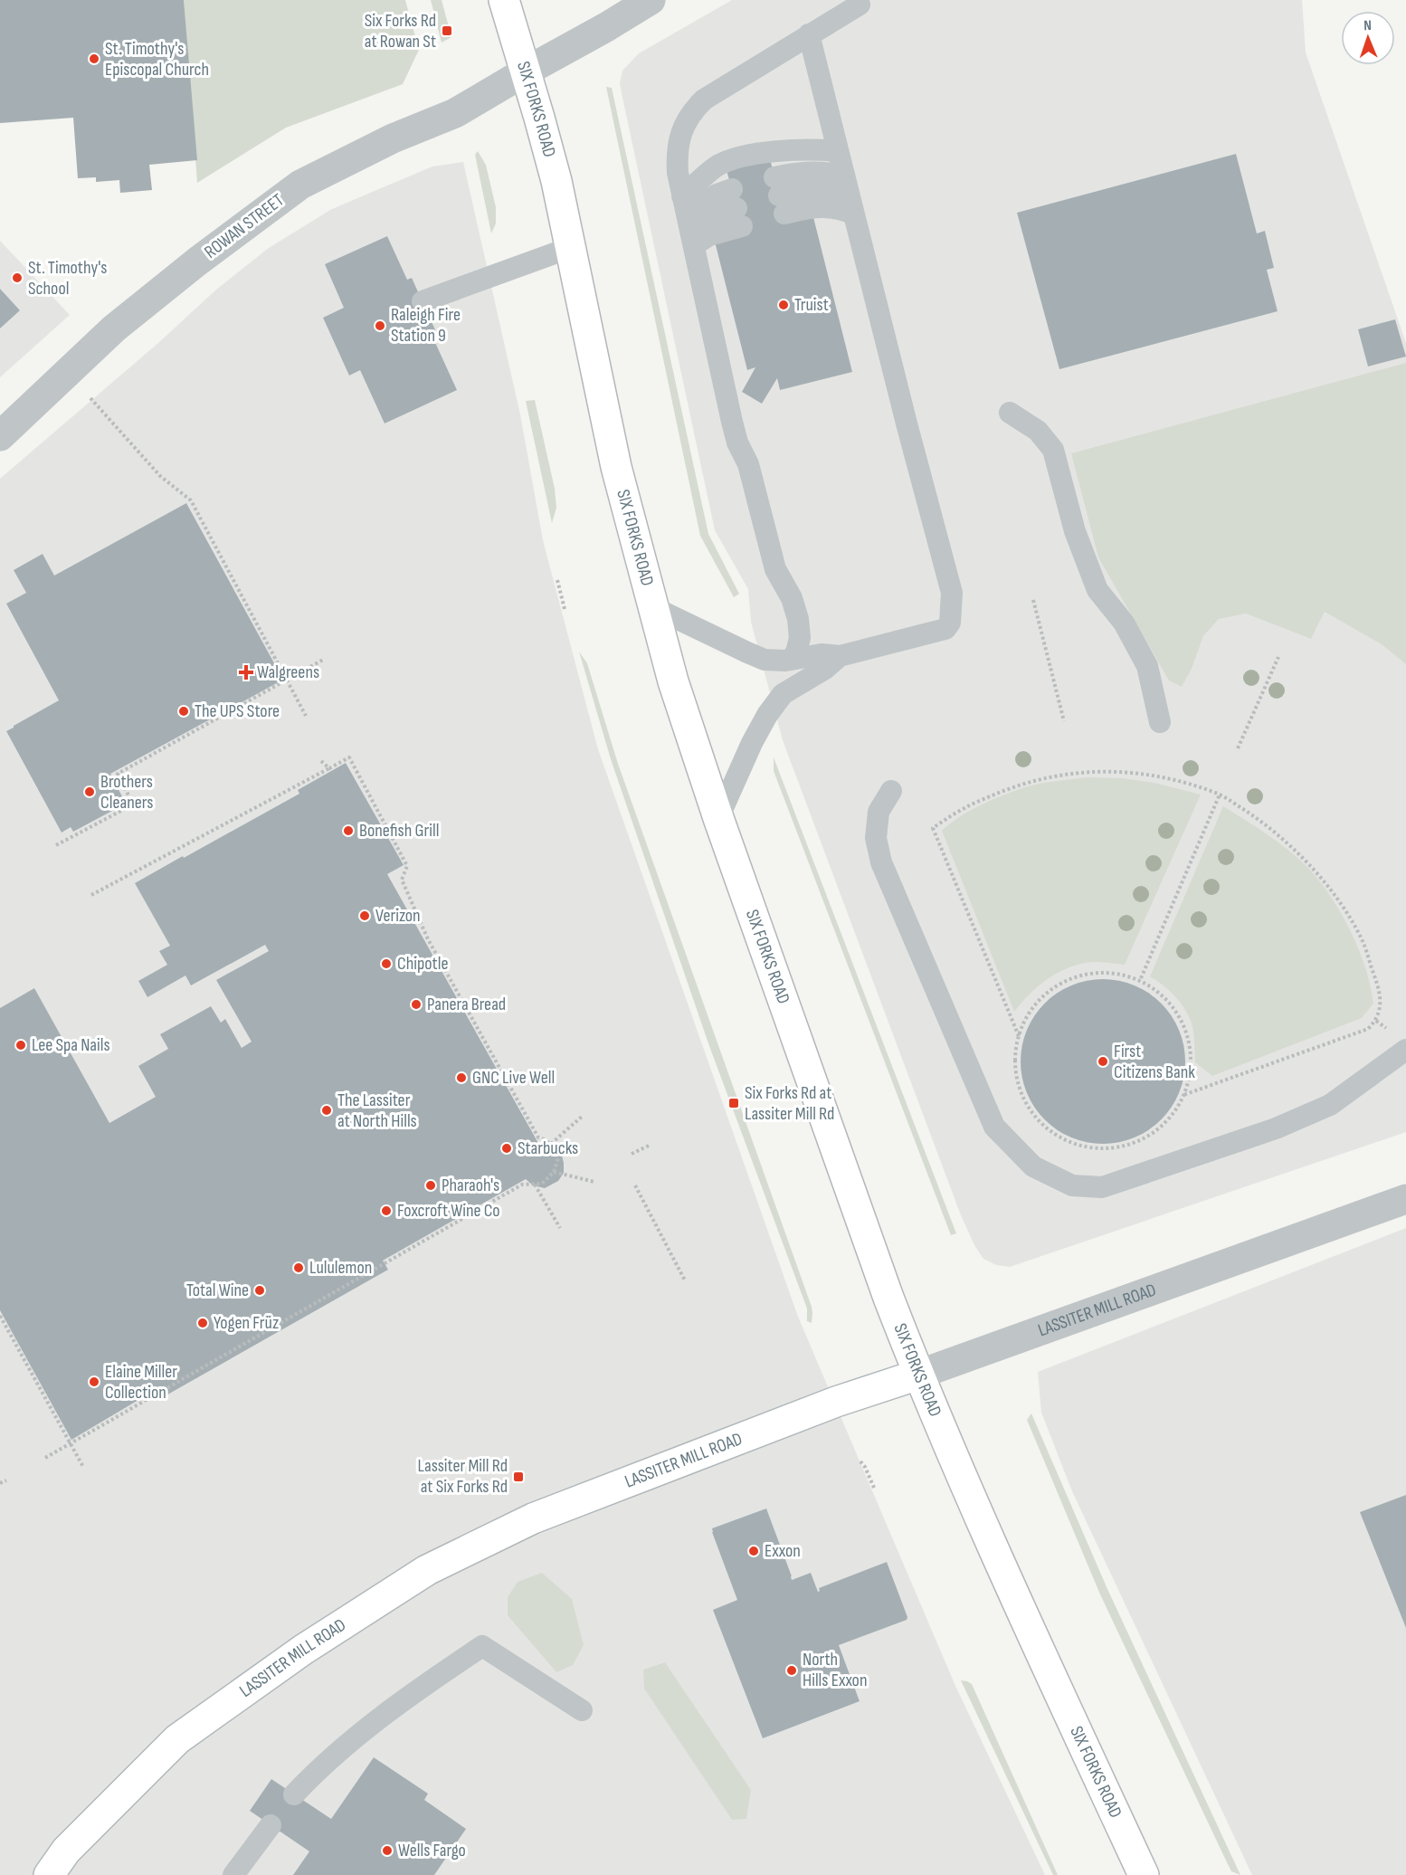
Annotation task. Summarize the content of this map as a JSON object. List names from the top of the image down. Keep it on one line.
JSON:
{"streets":{"main road":["SIX FORKS ROAD","LASSITER MILL ROAD"],"street":["ROWAN STREET"]},"crossings":[["SIX FORKS ROAD","ROWAN STREET"],["SIX FORKS ROAD","LASSITER MILL ROAD"]],"places":{"transit":["Six Forks Rd at Rowan St","Six Forks Rd at Lassiter Mill Rd","Lassiter Mill Rd at Six Forks Rd"],"other":["St. Timothy's Episcopal Church","St. Timothy's School","Truist","Raleigh Fire Station 9","The UPS Store","Brothers Cleaners","Bonefish Grill","Verizon","Chipotle","Panera Bread","Lee Spa Nails","First Citizens Bank","GNC Live Well","The Lassiter at North Hills","Starbucks","Pharaoh's","Foxcroft Wine Co","Lululemon","Total Wine","Yogen Früz","Elaine Miller Collection","Exxon","North Hills Exxon","Wells Fargo"],"health":["Walgreens"]},"north":"top"}
